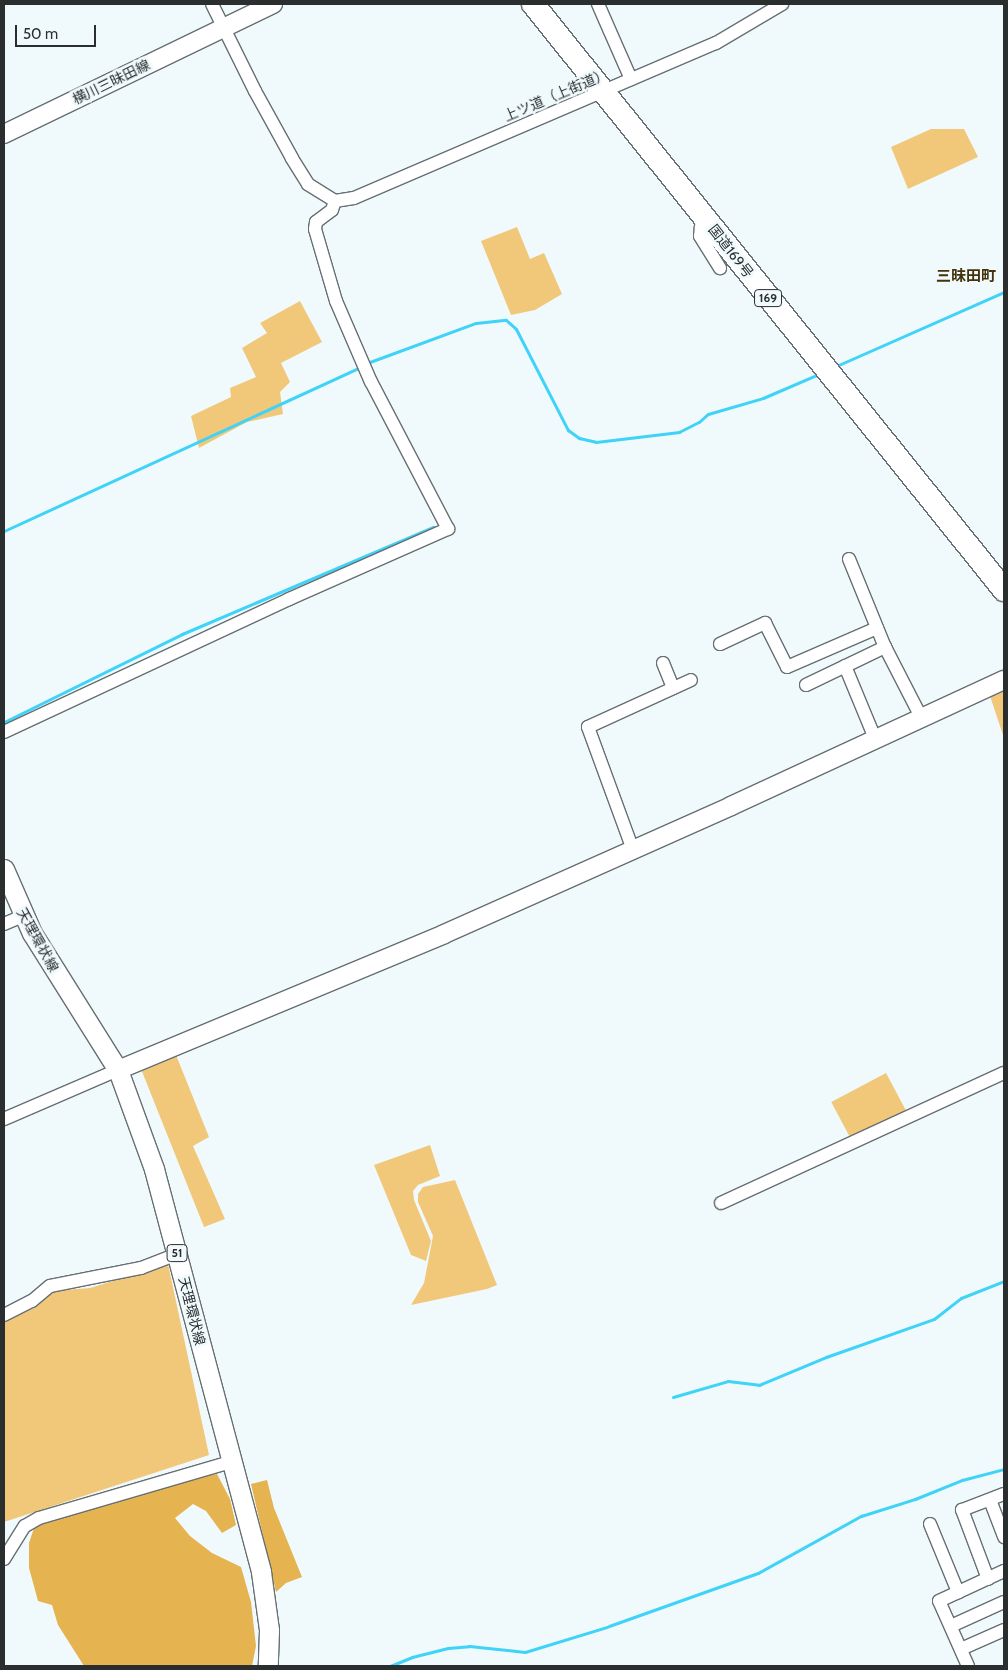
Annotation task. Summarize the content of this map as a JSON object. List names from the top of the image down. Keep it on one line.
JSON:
{"streets":{"highway":["国道169号","169"],"main road":["天理環状線","51"],"street":["横川三昧田線","上ツ道（上街道）"]},"crossings":[["上ツ道（上街道）","国道169号"]],"districts":["三昧田町"],"scale_bar":"50 m"}
